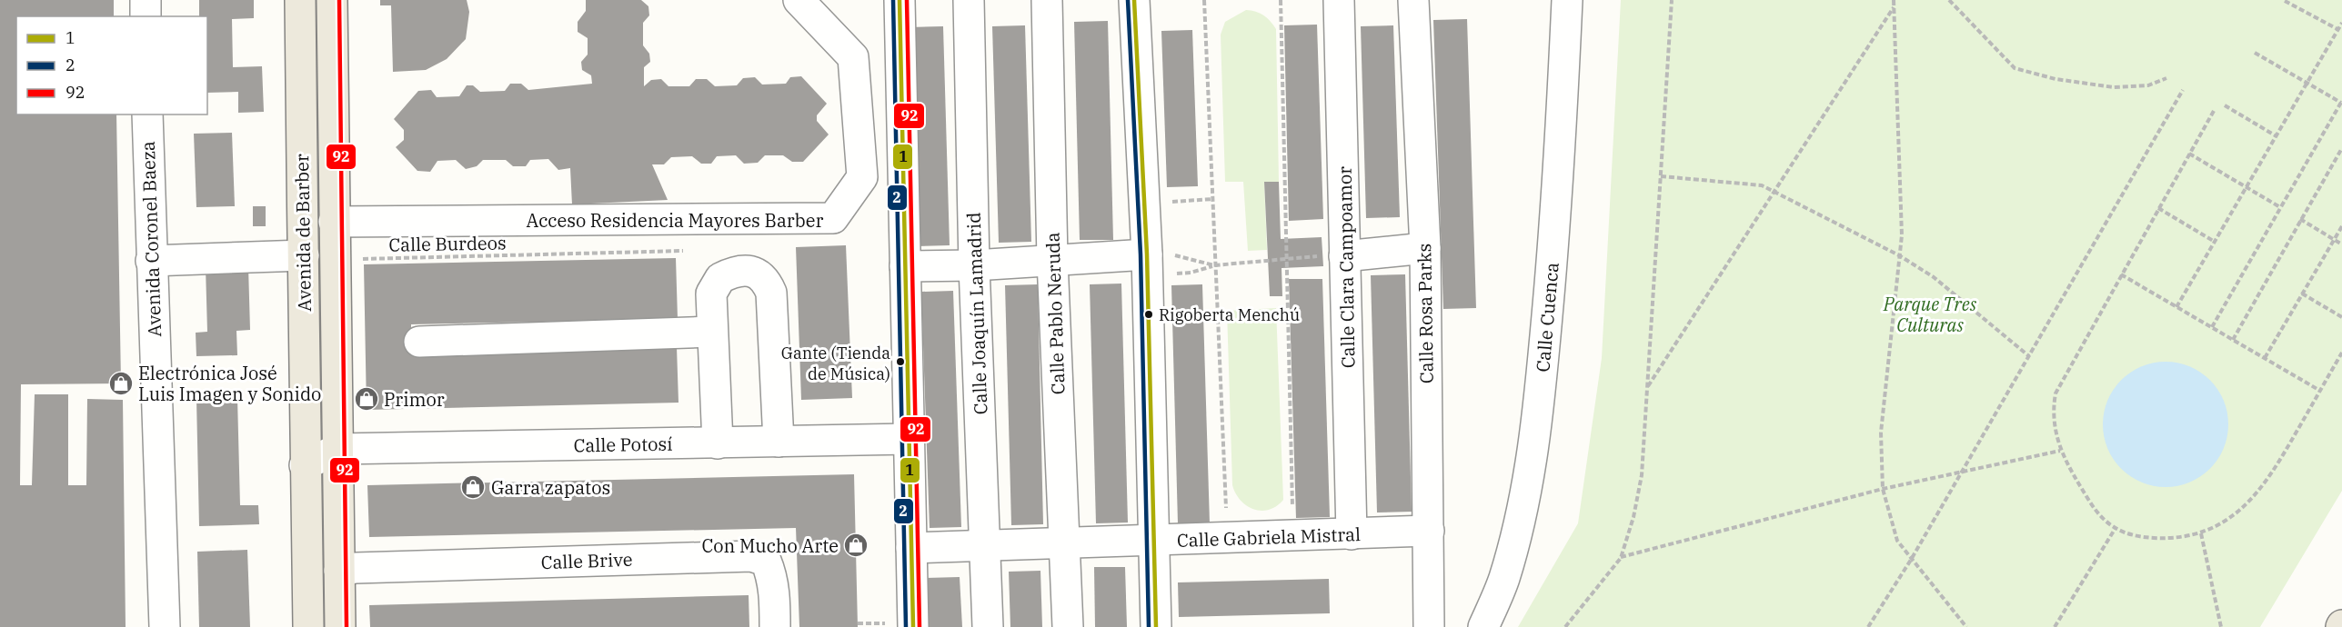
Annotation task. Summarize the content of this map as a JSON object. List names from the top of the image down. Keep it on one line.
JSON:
{"streets":{"main road":["Avenida de Barber"],"street":["Acceso Residencia Mayores Barber","Avenida Coronel Baeza","Calle Clara Campoamor","Calle Joaquín Lamadrid","Calle Pablo Neruda","Calle Rosa Parks","Calle Cuenca","Calle Potosí","Calle Gabriela Mistral","Calle Brive"],"path":["Calle Burdeos"]},"crossings":[["Acceso Residencia Mayores Barber","Avenida de Barber"],["Avenida de Barber","Calle Potosí"],["Avenida de Barber","Calle Brive"],["Calle Clara Campoamor","Calle Gabriela Mistral"],["Calle Joaquín Lamadrid","Calle Gabriela Mistral"],["Calle Pablo Neruda","Calle Gabriela Mistral"],["Calle Rosa Parks","Calle Gabriela Mistral"]],"parks":["Parque Tres Culturas"],"places":{"other":["Rigoberta Menchú","Gante (Tienda de Música)"],"shop":["Electrónica José Luis Imagen y Sonido","Primor","Garra zapatos","Con Mucho Arte"]},"lines":["transit line 1","transit line 2","transit line 92"],"legend":["1","2","92"]}
